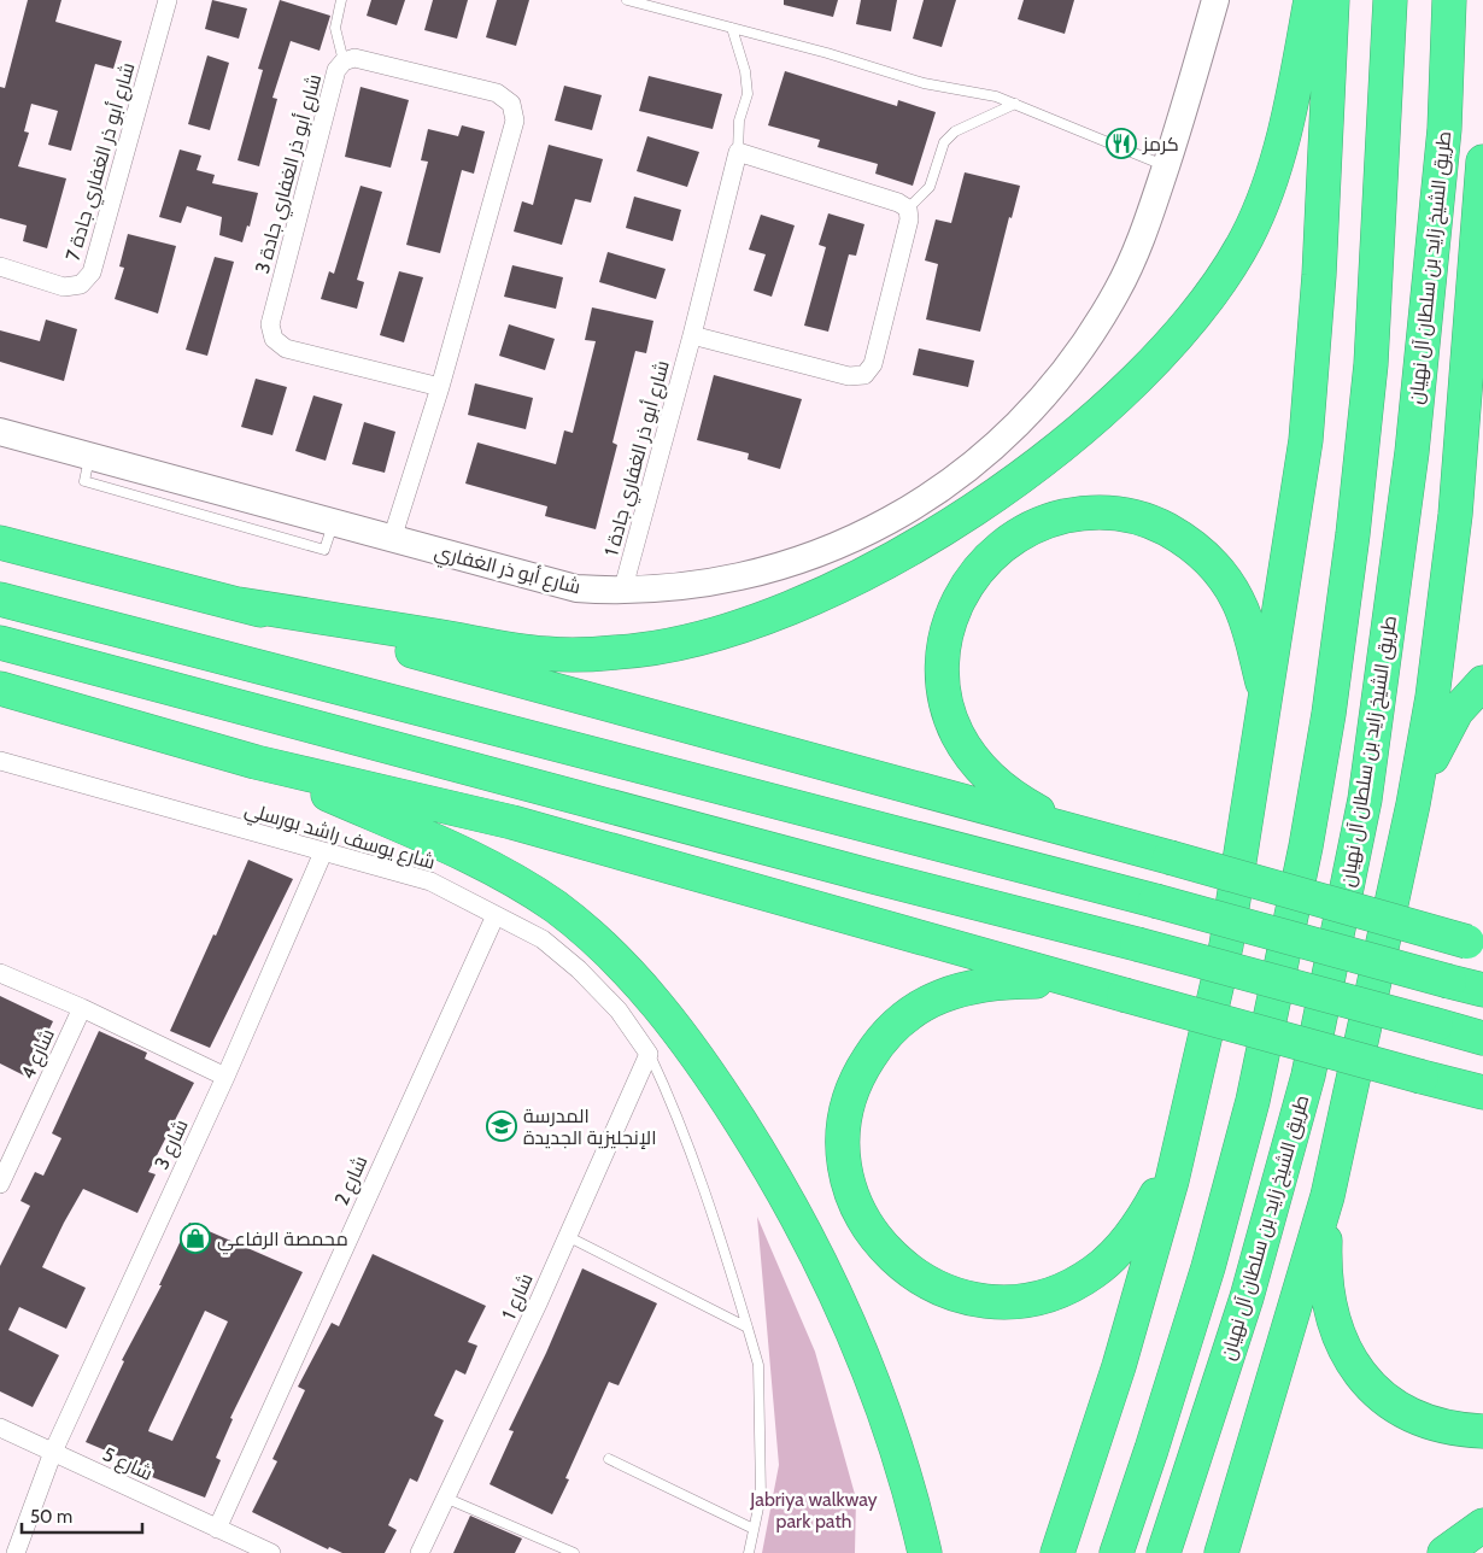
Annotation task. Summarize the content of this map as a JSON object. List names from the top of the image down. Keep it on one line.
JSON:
{"streets":{"highway":["طريق الشيخ زايد بن سلطان آل نهيان"],"street":["شارع أبو ذر الغفاري جادة 7","شارع أبو ذر الغفاري جادة 3","شارع أبو ذر الغفاري جادة 1","شارع أبو ذر الغفاري","شارع يوسف راشد بورسلي","شارع 4","شارع 3","شارع 2","شارع 1","شارع 5"]},"crossings":[["شارع أبو ذر الغفاري جادة 3","شارع أبو ذر الغفاري"],["شارع أبو ذر الغفاري جادة 1","شارع أبو ذر الغفاري"],["شارع يوسف راشد بورسلي","شارع 3"],["شارع يوسف راشد بورسلي","شارع 2"],["شارع يوسف راشد بورسلي","شارع 1"],["شارع 3","شارع 5"],["شارع 2","شارع 5"]],"parks":["Jabriya walkway park path"],"places":{"restaurant":["كرمز"],"school or university":["المدرسة الإنجليزية الجديدة"],"shop":["محمصة الرفاعي"]},"scale_bar":"50 m"}
